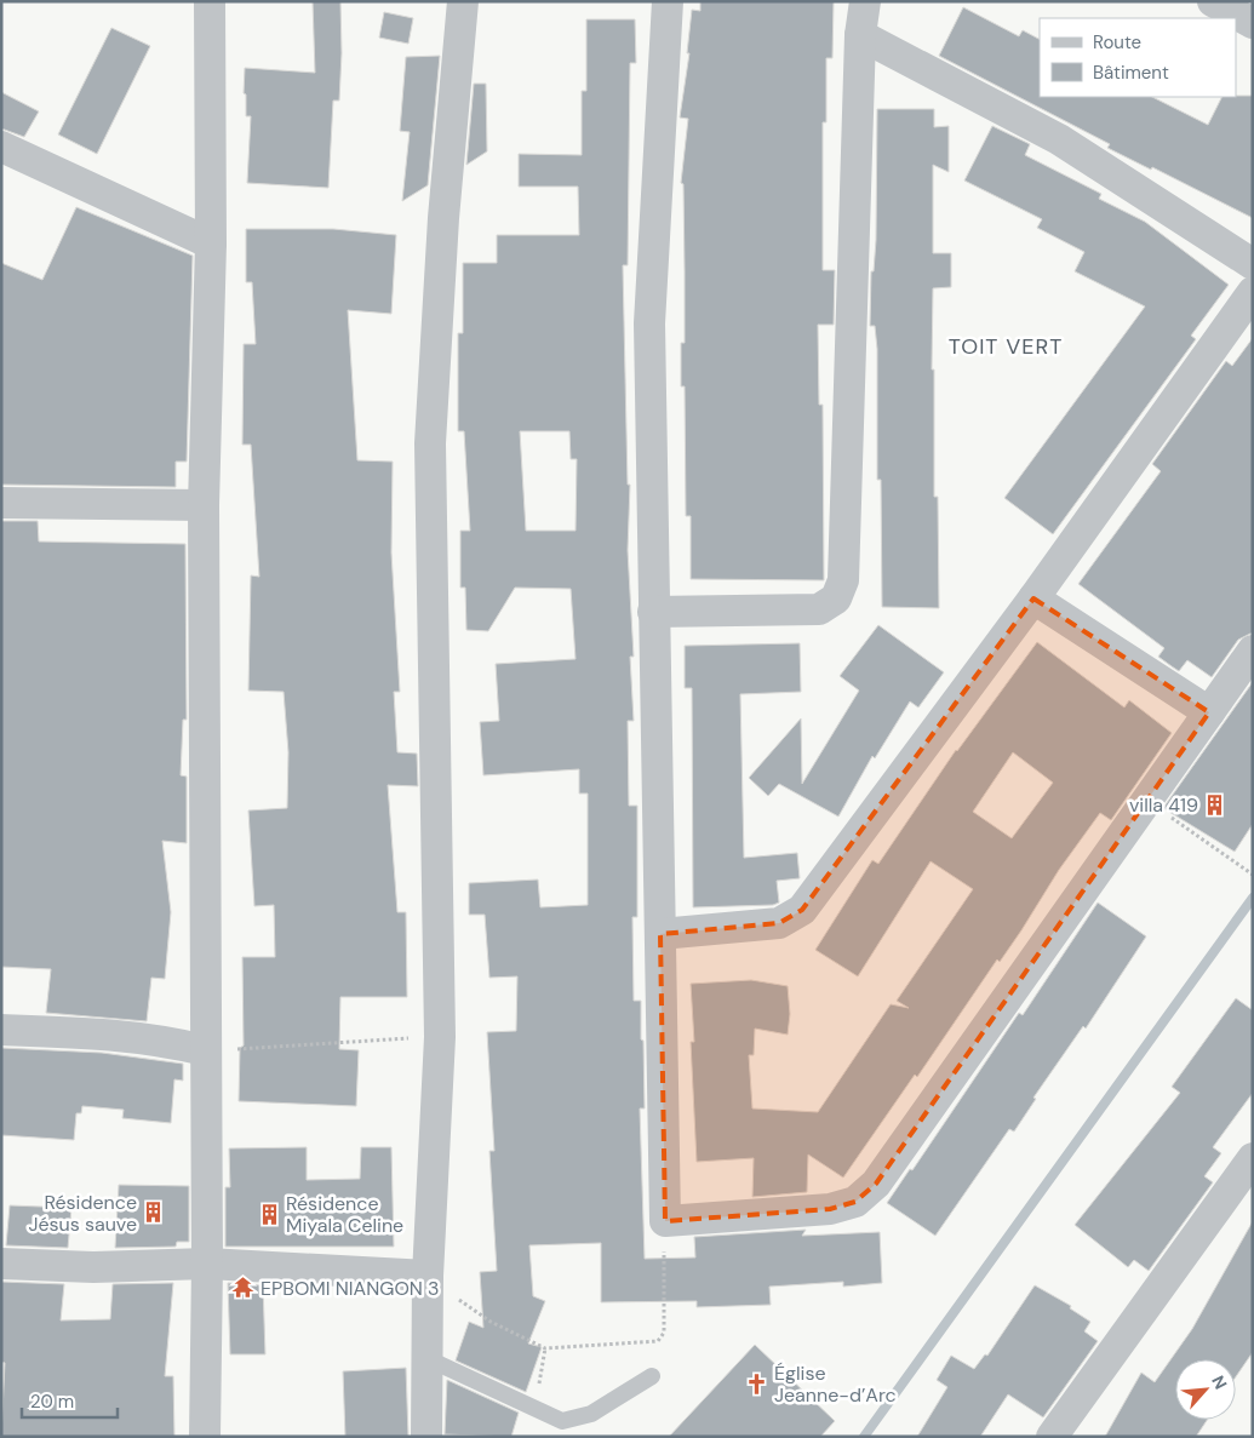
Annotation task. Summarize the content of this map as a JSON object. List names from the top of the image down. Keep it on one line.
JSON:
{"districts":["TOIT VERT"],"places":{"building":["villa 419","Résidence Jésus sauve","Résidence Miyala Celine"],"temple":["EPBOMI NIANGON 3"],"church":["Église Jeanne-d’Arc"]},"legend":["Route","Bâtiment"],"scale_bar":"20 m","north":"top right"}
